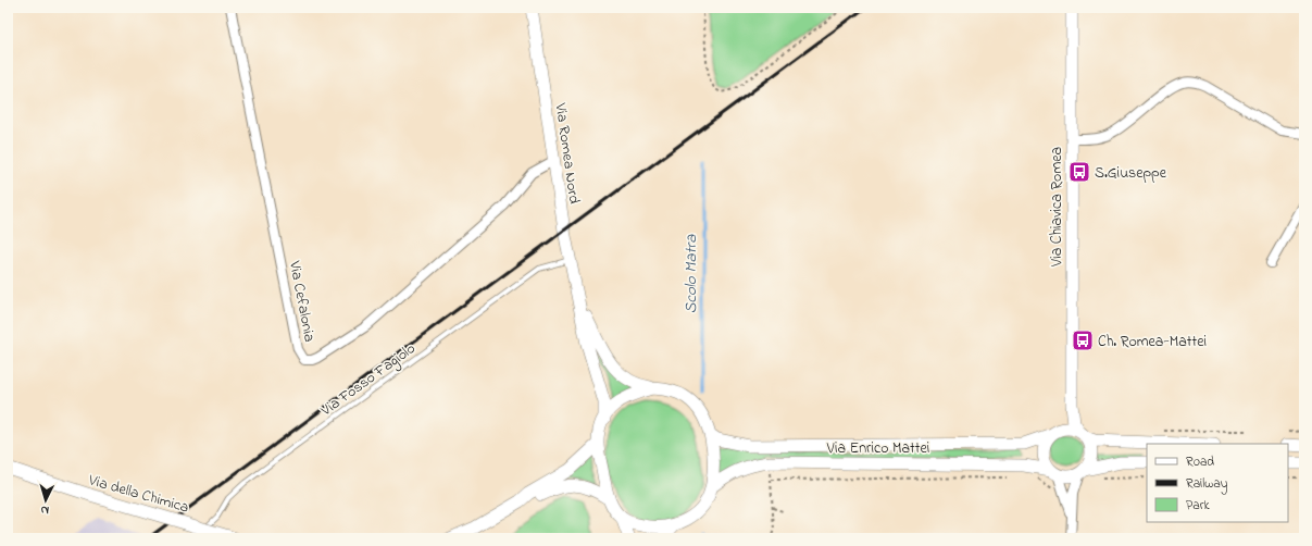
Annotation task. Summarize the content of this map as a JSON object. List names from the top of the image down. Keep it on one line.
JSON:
{"streets":{"main road":["Via Romea Nord","Via Chiavica Romea","Via Enrico Mattei","Via della Chimica"],"street":["Via Cefalonia"],"lane":["Via Fosso Fagiolo"]},"crossings":[["Via Romea Nord","Via Cefalonia"],["Via Romea Nord","Via Fosso Fagiolo"],["Via Romea Nord","Via Enrico Mattei"],["Via Chiavica Romea","Via Enrico Mattei"]],"water":["Scolo Matra"],"places":{"bus stop":["S.Giuseppe","Ch. Romea-Mattei"]},"legend":["Road","Railway","Park"],"north":"bottom"}
